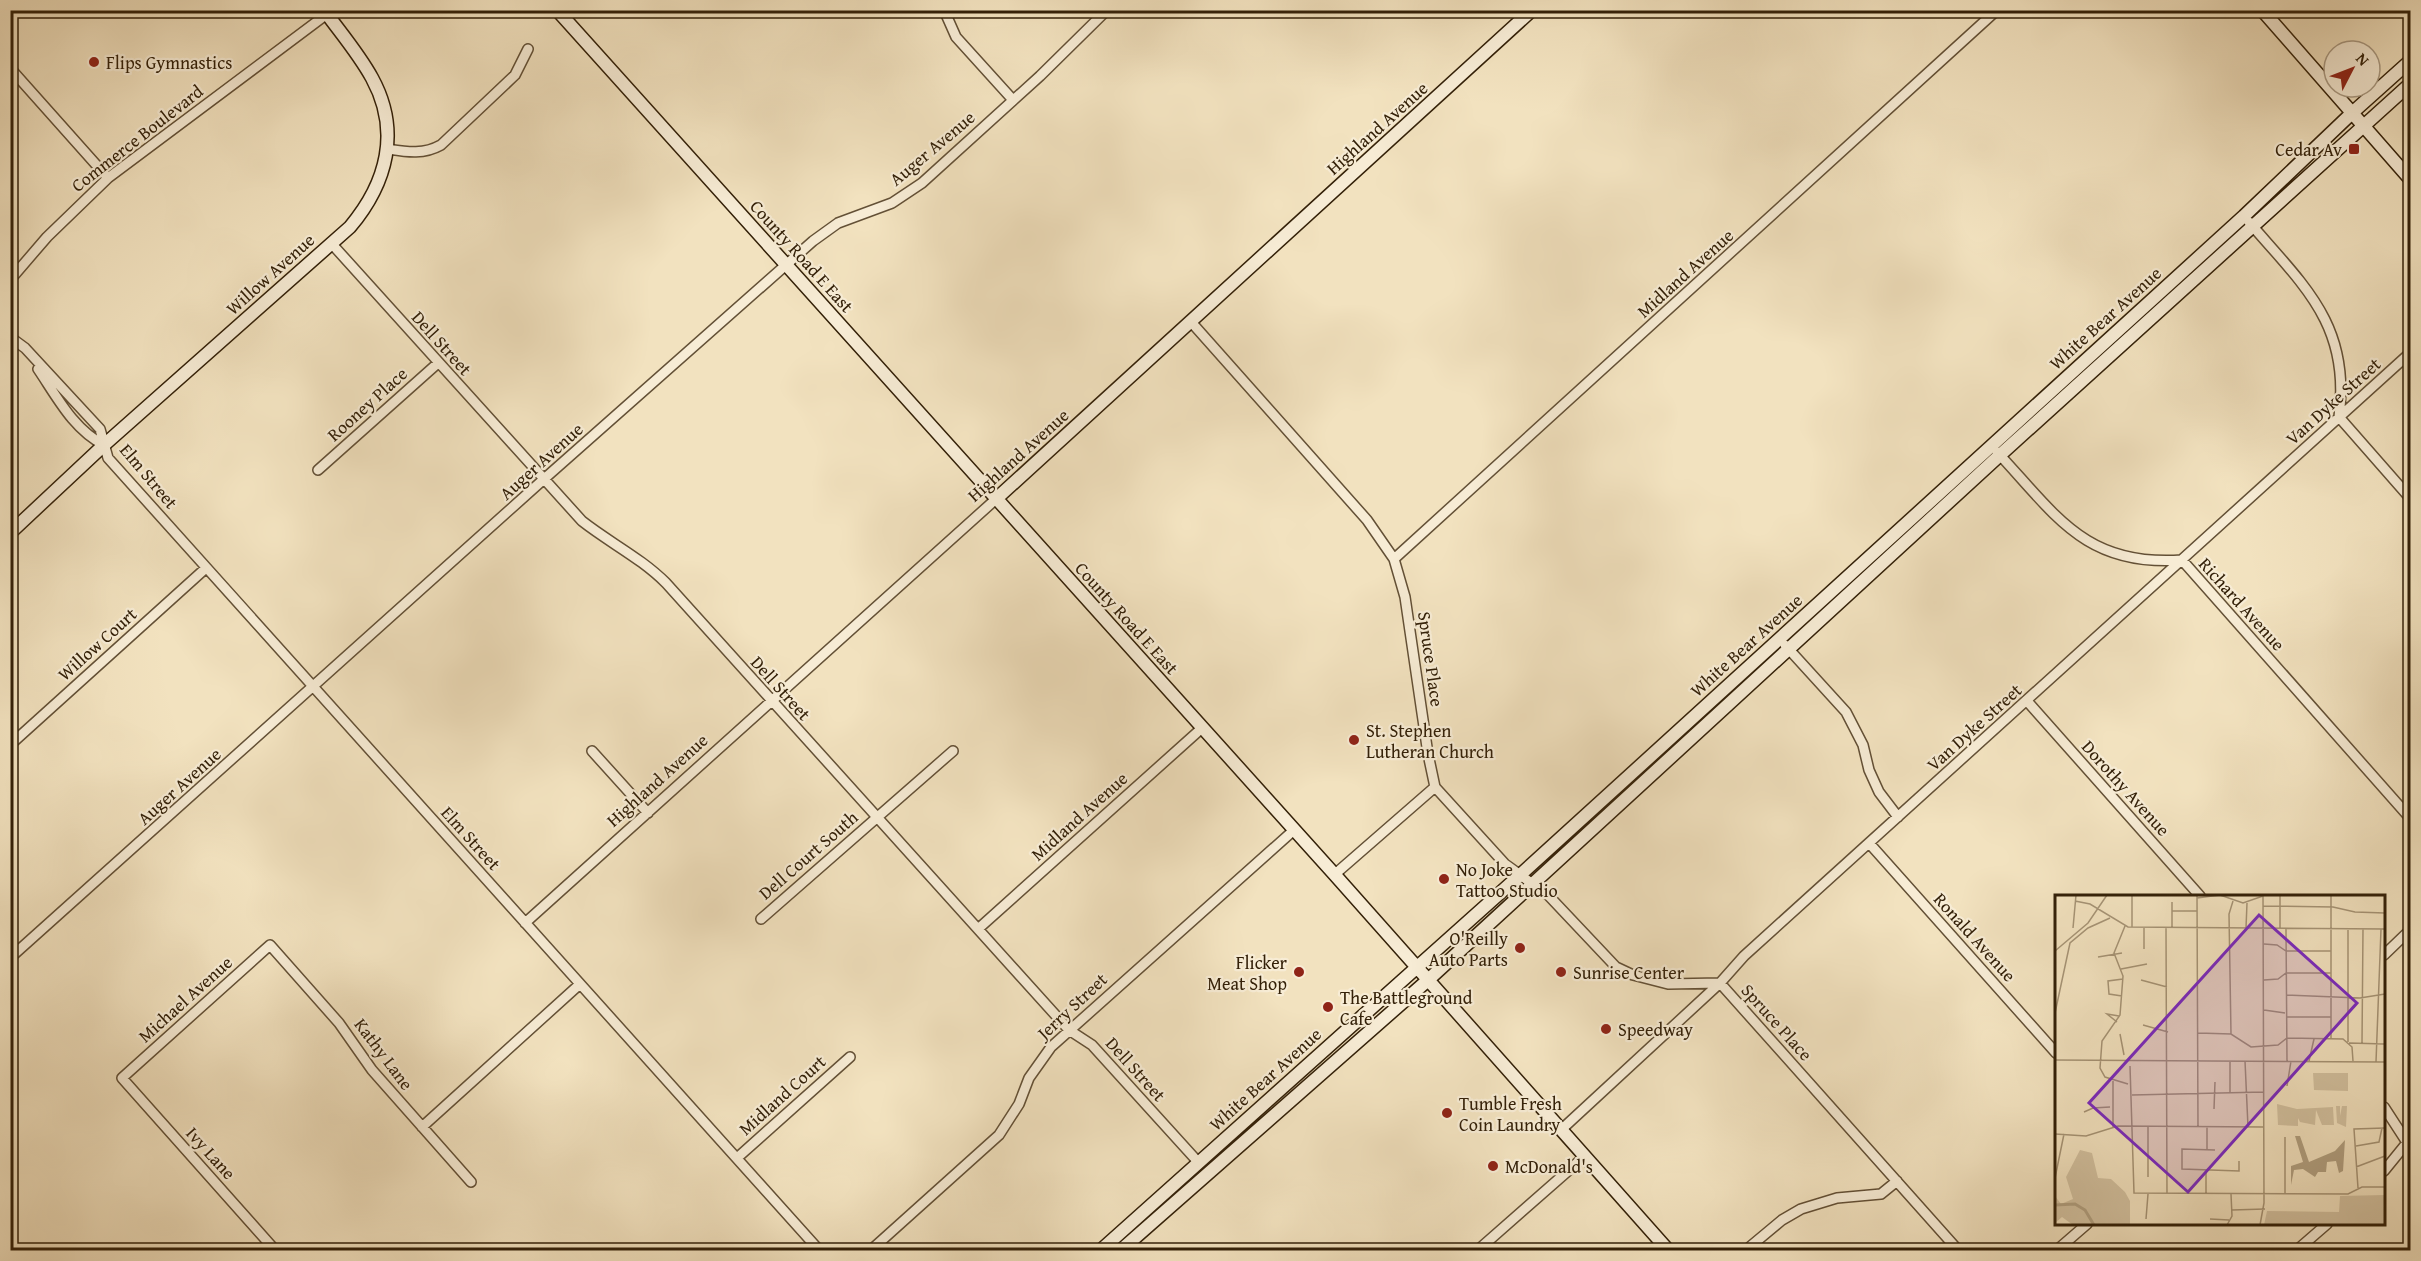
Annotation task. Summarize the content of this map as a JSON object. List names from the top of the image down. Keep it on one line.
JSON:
{"streets":{"main road":["Highland Avenue","County Road E East","Willow Avenue","White Bear Avenue"],"street":["Commerce Boulevard","Auger Avenue","Midland Avenue","Dell Street","Van Dyke Street","Rooney Place","Elm Street","Richard Avenue","Willow Court","Spruce Place","Dorothy Avenue","Dell Court South","Ronald Avenue","Michael Avenue","Jerry Street","Kathy Lane","Midland Court","Ivy Lane"]},"crossings":[["Highland Avenue","County Road E East"],["Highland Avenue","Dell Street"],["Highland Avenue","Elm Street"],["Highland Avenue","Spruce Place"],["Commerce Boulevard","Willow Avenue"],["Auger Avenue","County Road E East"],["Auger Avenue","Dell Street"],["Auger Avenue","Elm Street"],["County Road E East","Midland Avenue"],["County Road E East","White Bear Avenue"],["County Road E East","Van Dyke Street"],["County Road E East","Jerry Street"],["Midland Avenue","Dell Street"],["Midland Avenue","Spruce Place"],["Willow Avenue","Dell Street"],["Willow Avenue","Elm Street"],["White Bear Avenue","Dell Street"],["White Bear Avenue","Richard Avenue"],["White Bear Avenue","Spruce Place"],["Dell Street","Rooney Place"],["Dell Street","Dell Court South"],["Dell Street","Jerry Street"],["Van Dyke Street","Richard Avenue"],["Van Dyke Street","Spruce Place"],["Van Dyke Street","Dorothy Avenue"],["Van Dyke Street","Ronald Avenue"],["Elm Street","Willow Court"],["Elm Street","Midland Court"],["Michael Avenue","Kathy Lane"],["Michael Avenue","Ivy Lane"]],"places":{"other":["Flips Gymnastics","St. Stephen Lutheran Church","No Joke Tattoo Studio","O'Reilly Auto Parts","Flicker Meat Shop","Sunrise Center","The Battleground Cafe","Speedway","Tumble Fresh Coin Laundry","McDonald's"],"transit":["Cedar Av"]},"north":"top right"}
